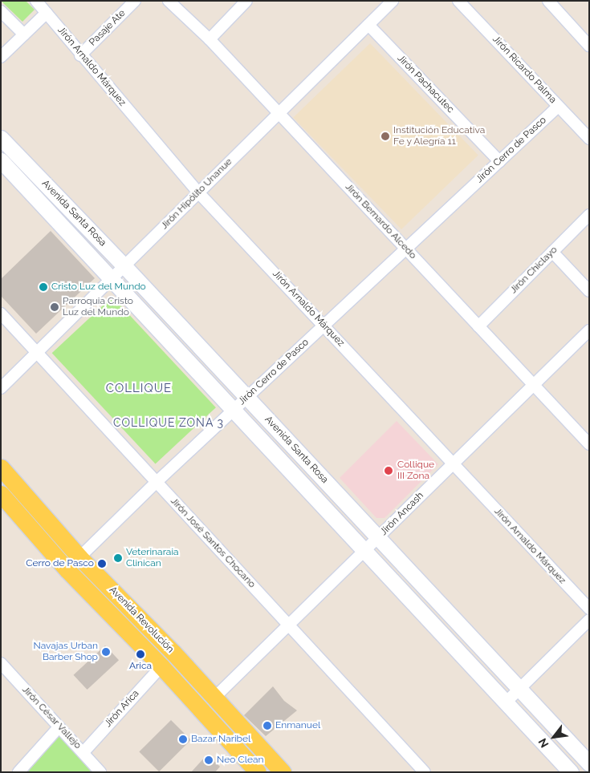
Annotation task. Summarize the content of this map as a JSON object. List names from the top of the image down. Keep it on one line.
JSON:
{"streets":{"main road":["Avenida Revolución"],"street":["Pasaje Ate","Jirón Arnaldo Márquez","Jirón Ricardo Palma","Jirón Pachacutec","Jirón Cerro de Pasco","Jirón Hipólito Unanue","Avenida Santa Rosa","Jirón Bernardo Alcedo","Jirón Chiclayo","Jirón Ancash","Jirón José Santos Chocano","Jirón Arica","Jirón César Vallejo"]},"crossings":[["Pasaje Ate","Jirón Arnaldo Márquez"],["Jirón Arnaldo Márquez","Jirón Cerro de Pasco"],["Jirón Arnaldo Márquez","Jirón Hipólito Unanue"],["Jirón Arnaldo Márquez","Jirón Ancash"],["Jirón Ricardo Palma","Jirón Cerro de Pasco"],["Jirón Pachacutec","Jirón Cerro de Pasco"],["Jirón Pachacutec","Jirón Hipólito Unanue"],["Jirón Cerro de Pasco","Avenida Santa Rosa"],["Jirón Cerro de Pasco","Jirón Bernardo Alcedo"],["Jirón Cerro de Pasco","Jirón José Santos Chocano"],["Jirón Cerro de Pasco","Avenida Revolución"],["Jirón Hipólito Unanue","Avenida Santa Rosa"],["Jirón Hipólito Unanue","Jirón Bernardo Alcedo"],["Jirón Hipólito Unanue","Jirón José Santos Chocano"],["Avenida Santa Rosa","Jirón Ancash"],["Jirón Bernardo Alcedo","Jirón Chiclayo"],["Jirón Bernardo Alcedo","Jirón Ancash"],["Jirón Ancash","Jirón José Santos Chocano"],["Jirón Ancash","Avenida Revolución"],["Avenida Revolución","Jirón Arica"],["Jirón Arica","Jirón César Vallejo"]],"districts":["COLLIQUE","COLLIQUE ZONA 3"],"places":["Institución Educativa Fe y Alegría 11","Cristo Luz del Mundo","Parroquia Cristo Luz del Mundo","Collique III Zona","Veterinaraia Clinican","Cerro de Pasco","Navajas Urban Barber Shop","Arica","Enmanuel","Bazar Naribel","Neo Clean"],"north":"bottom left"}
